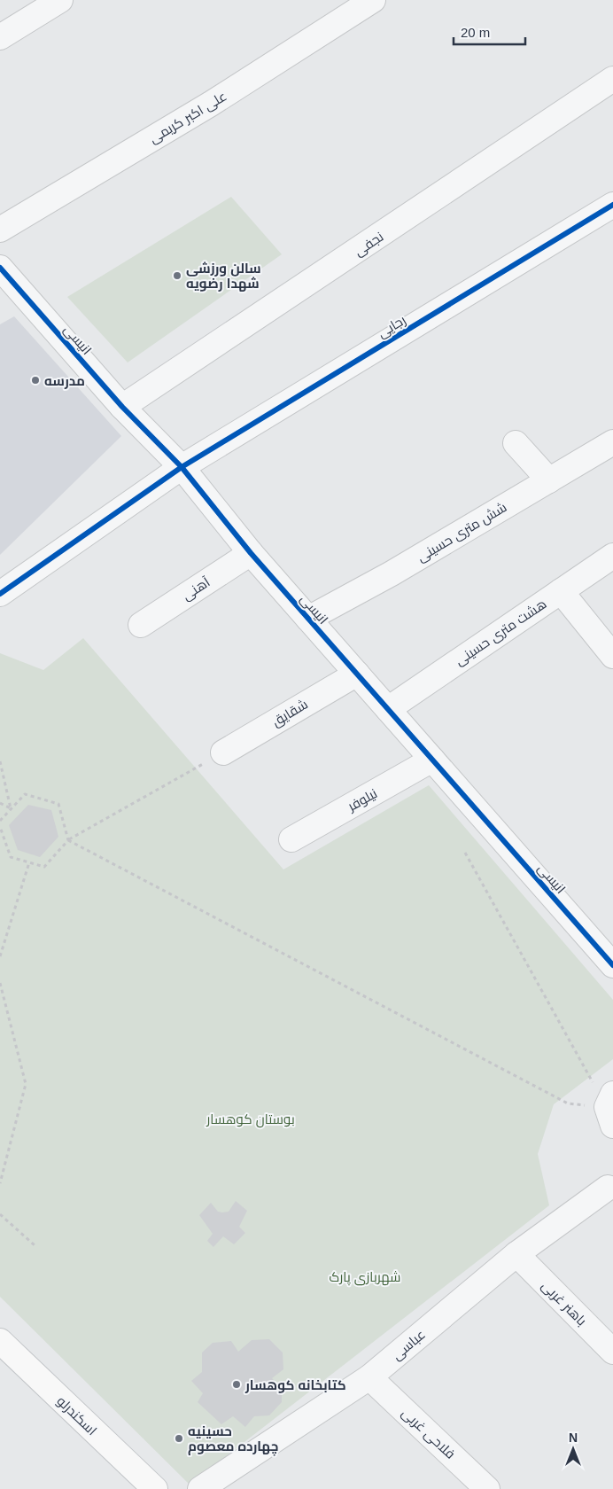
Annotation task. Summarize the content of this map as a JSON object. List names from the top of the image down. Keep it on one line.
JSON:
{"streets":{"main road":["اسکندرلو"],"street":["علی اکبر کریمی","نجفی","رجایی","انیسی","شش متری حسینی","آهنی","هشت متری حسینی","شقایق","نیلوفر","باهنر غربی","عباسی","فلاحی غربی"]},"crossings":[["نجفی","انیسی"],["رجایی","انیسی"],["انیسی","شش متری حسینی"],["انیسی","آهنی"],["انیسی","هشت متری حسینی"],["انیسی","شقایق"],["انیسی","نیلوفر"],["باهنر غربی","عباسی"],["عباسی","فلاحی غربی"]],"parks":["بوستان کوهسار","شهربازی پارک"],"places":["سالن ورزشی شهدا رضویه","مدرسه","کتابخانه کوهسار","حسینیه چهارده معصوم"],"scale_bar":"20 m","north":"top"}
